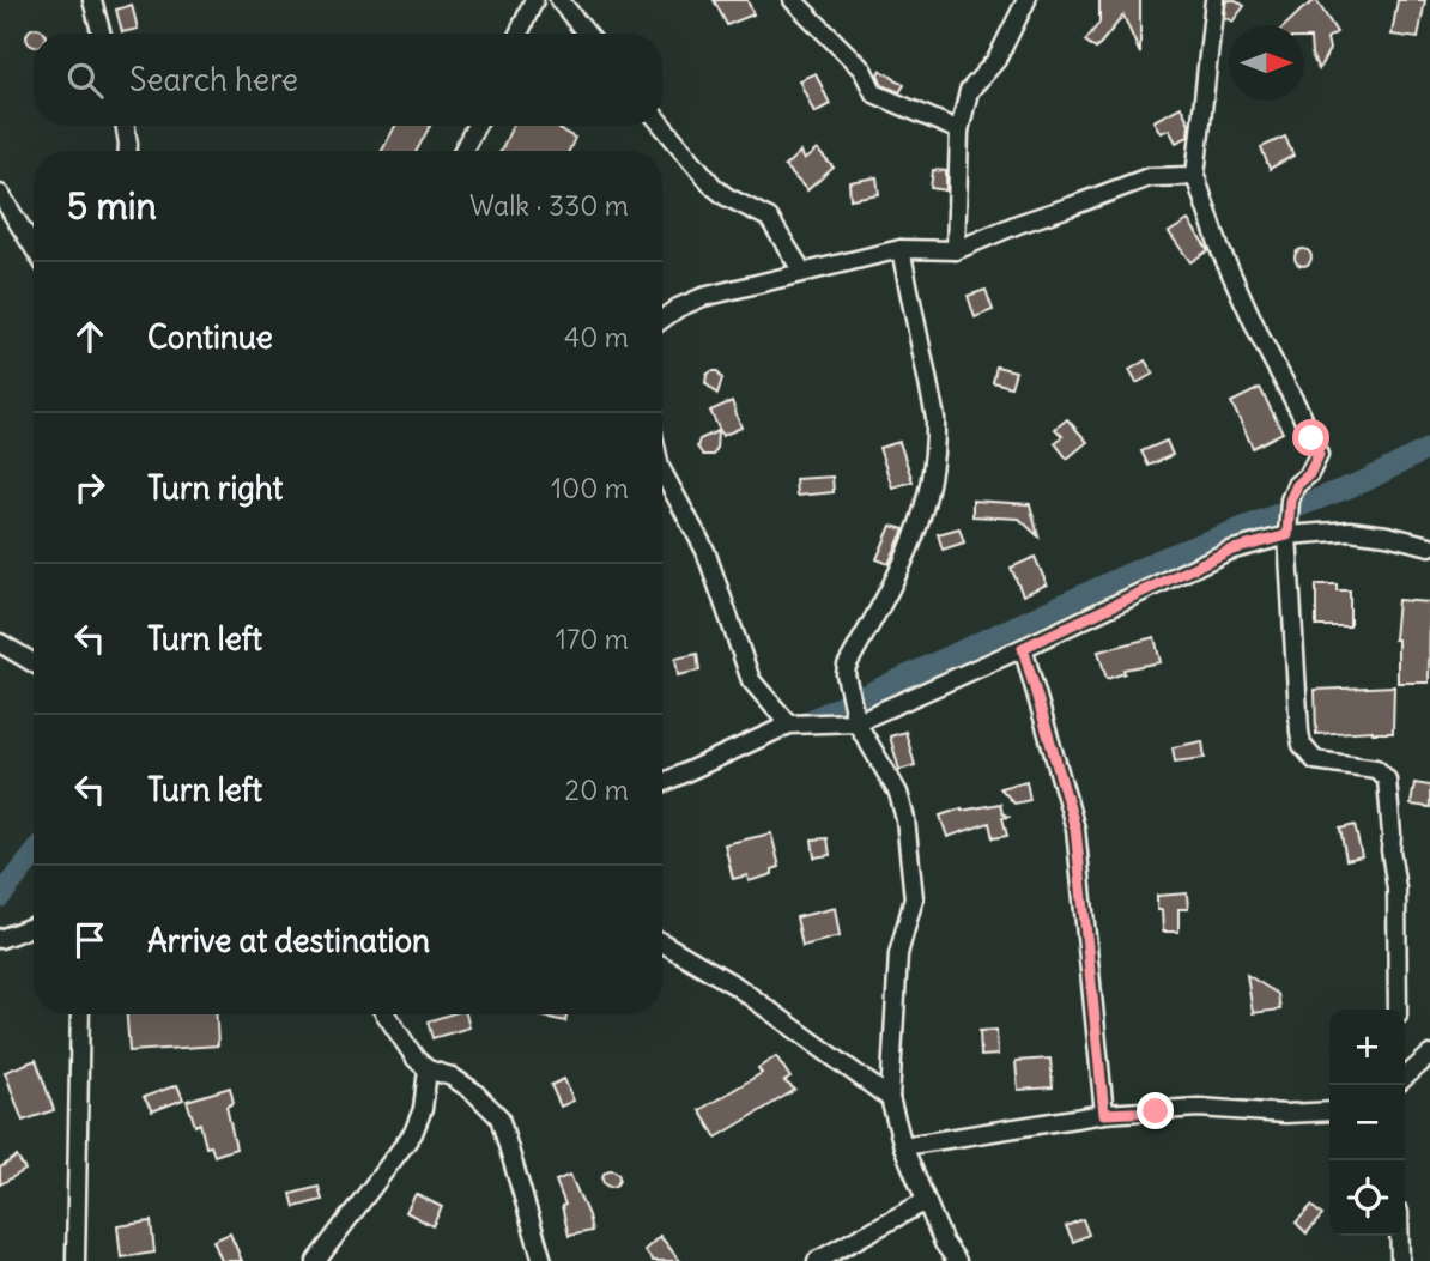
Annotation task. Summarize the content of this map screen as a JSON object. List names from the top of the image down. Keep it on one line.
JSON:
{"north":"right","page":{"search":"Search here","heading":["5 min","Walk · 330 m"],"list":[["Continue","40 m"],["Turn right","100 m"],["Turn left","170 m"],["Turn left","20 m"],"Arrive at destination"],"map_buttons":["+","−"]}}
